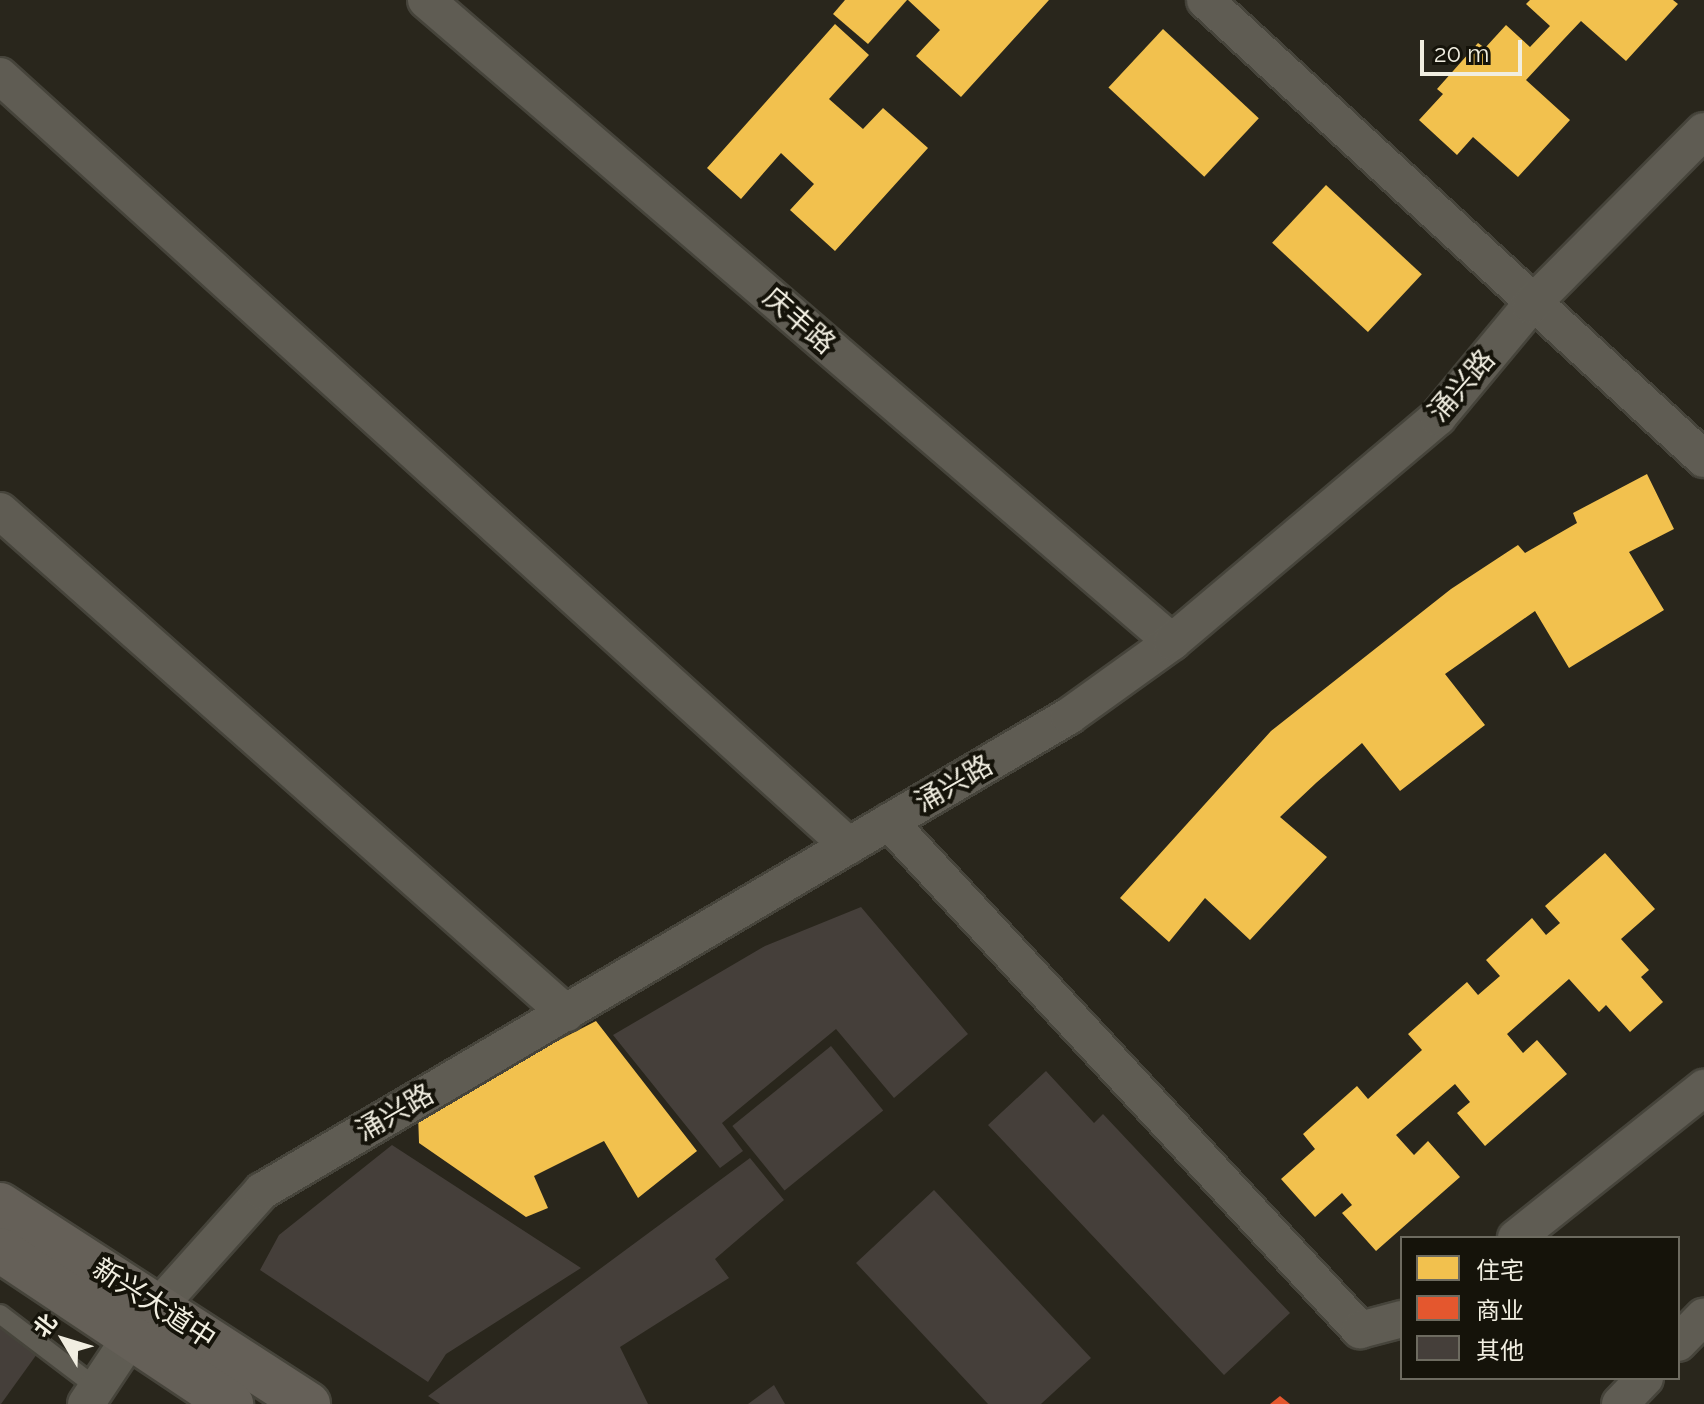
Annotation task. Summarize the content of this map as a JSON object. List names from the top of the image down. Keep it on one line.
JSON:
{"streets":{"main road":["新兴大道中"],"street":["庆丰路","涌兴路"]},"crossings":[["庆丰路","涌兴路"],["涌兴路","新兴大道中"]],"legend":["住宅","商业","其他"],"scale_bar":"20 m","north":"top left"}
